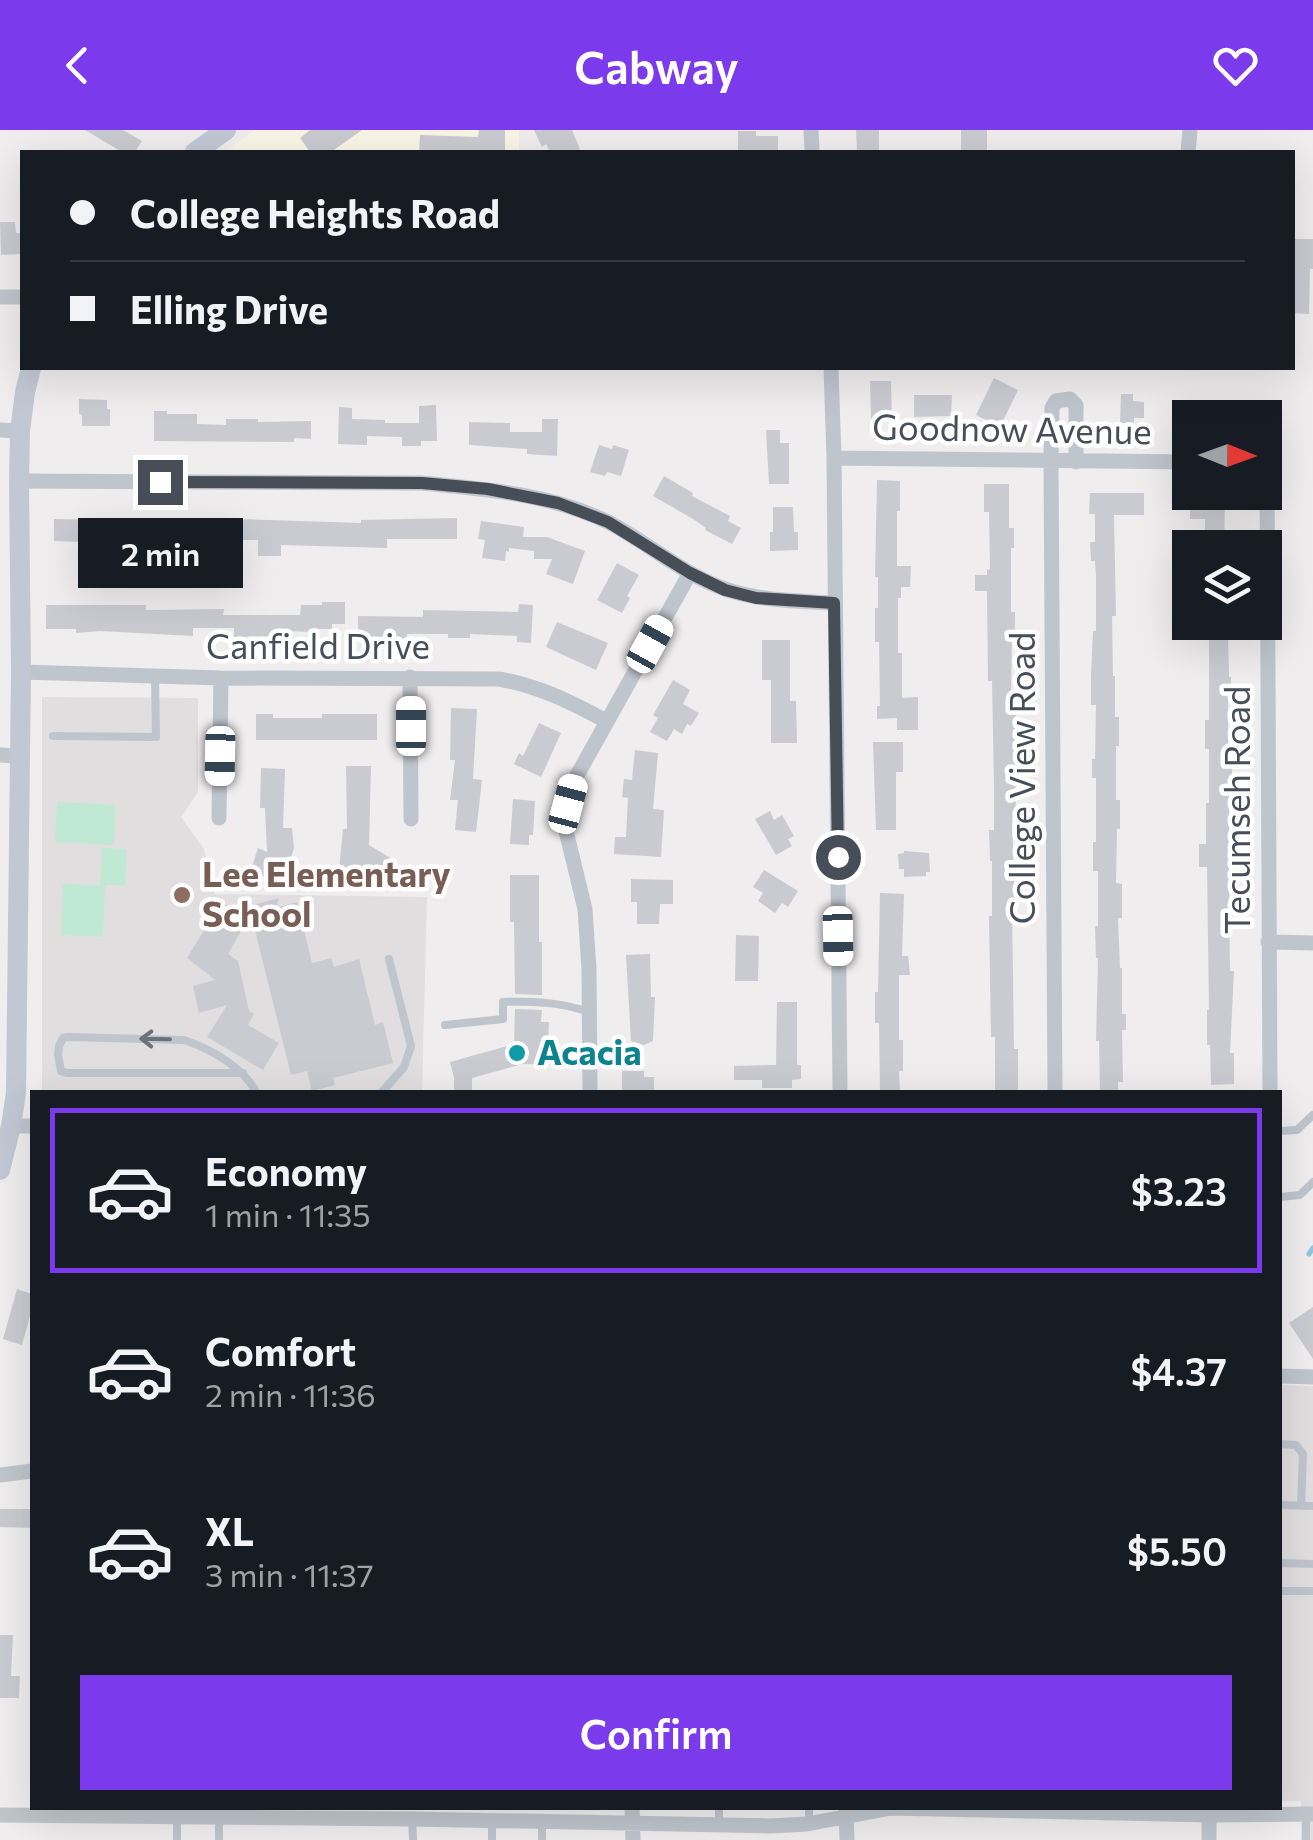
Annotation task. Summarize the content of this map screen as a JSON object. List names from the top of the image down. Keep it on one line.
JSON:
{"streets":{"street":["Goodnow Avenue","Canfield Drive","College View Road","Tecumseh Road"]},"crossings":[["Goodnow Avenue","College View Road"]],"places":["Lee Elementary School","Acacia"],"north":"right","page":{"header":"Cabway","banner":["College Heights Road","Elling Drive"],"bubble":"2 min","list":[{"name":"Economy","note":"1 min · 11:35","value":"$3.23"},{"name":"Comfort","note":"2 min · 11:36","value":"$4.37"},{"name":"XL","note":"3 min · 11:37","value":"$5.50"}],"buttons":"Confirm"}}
